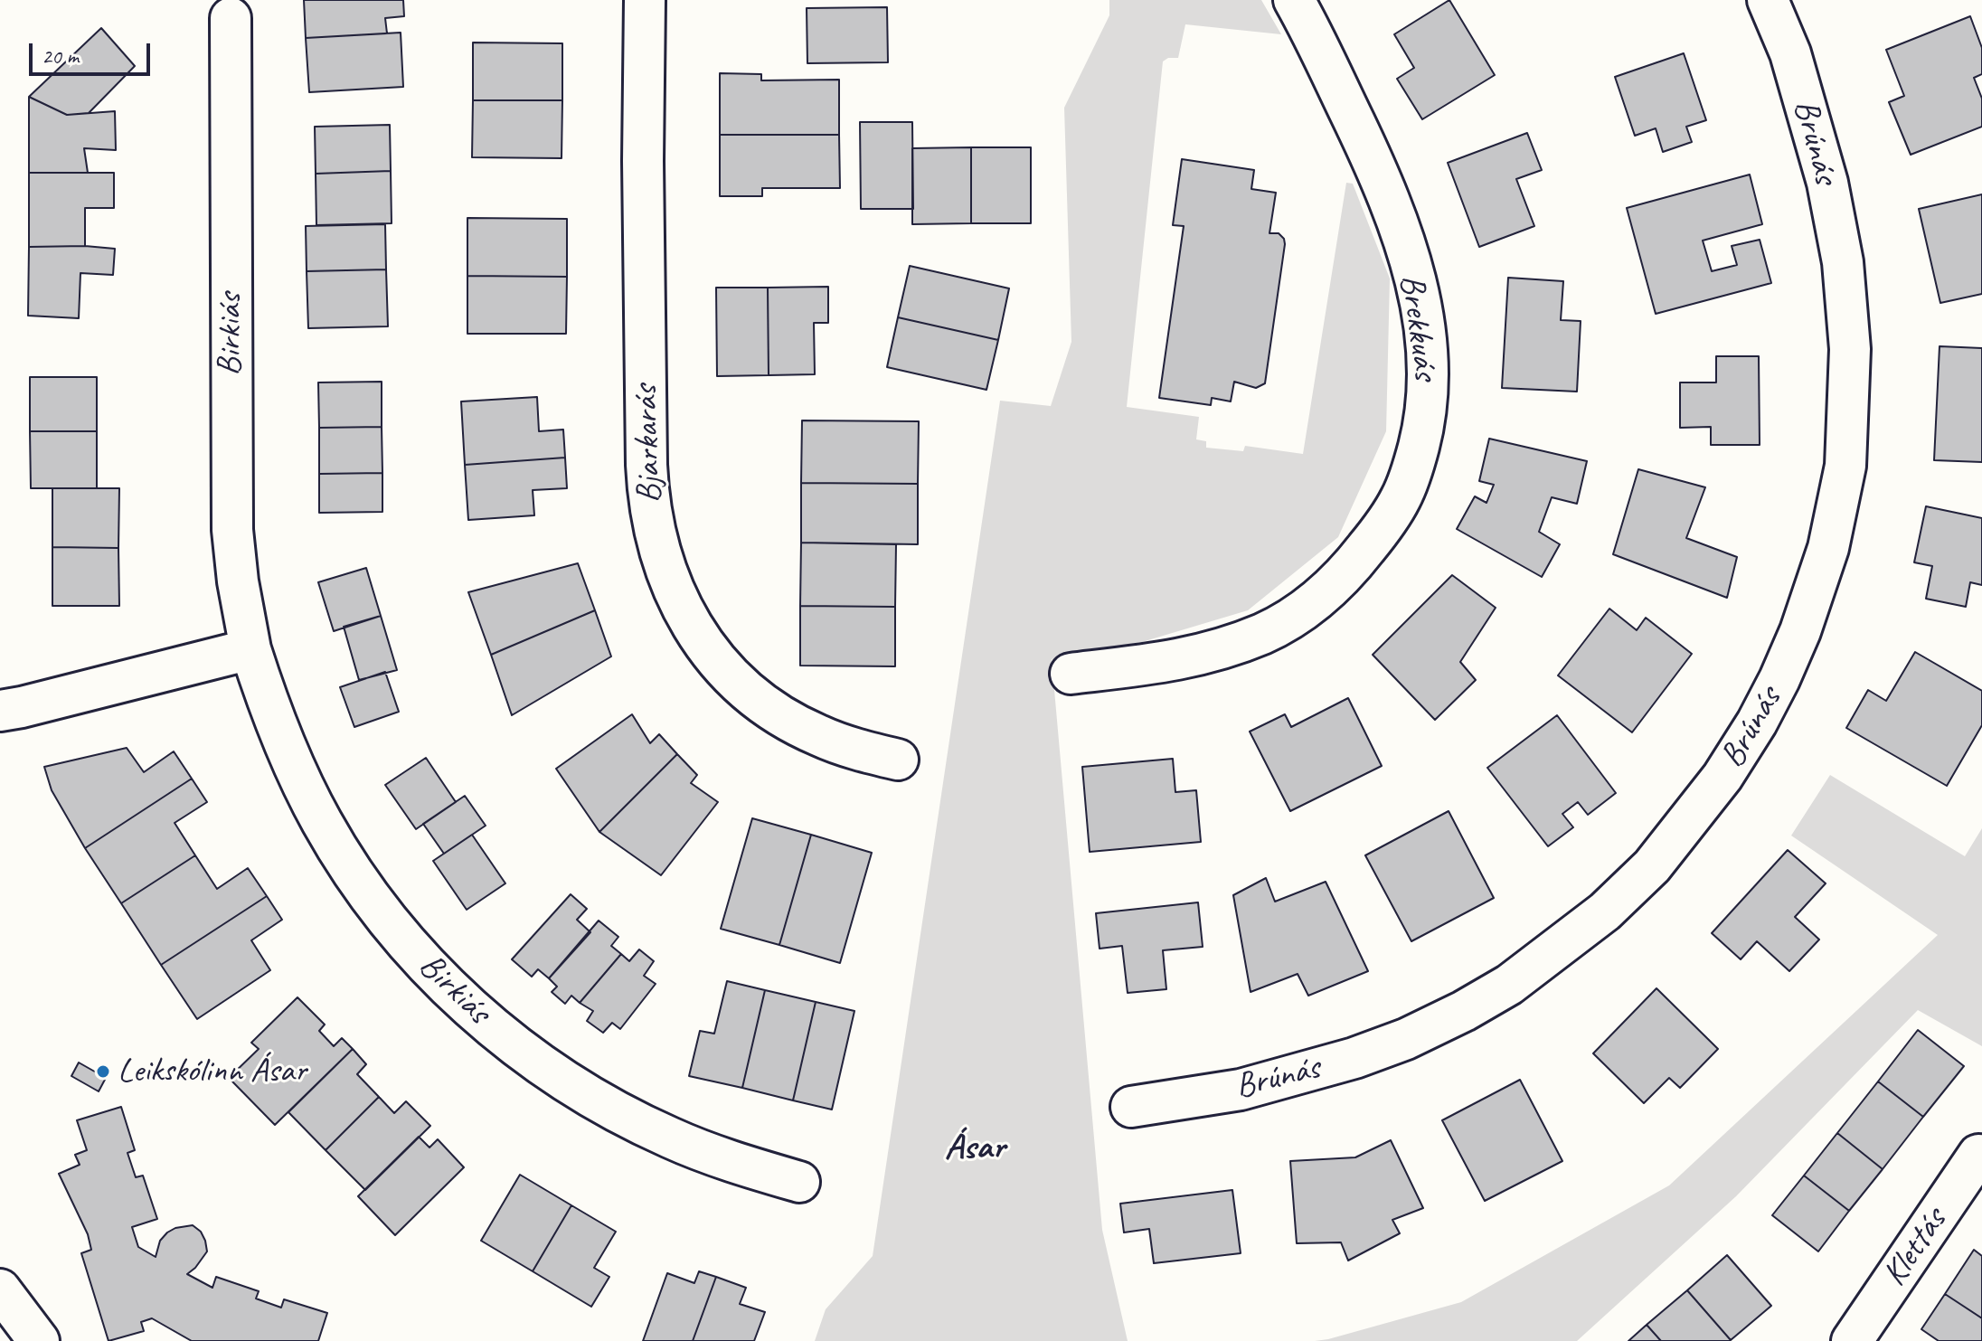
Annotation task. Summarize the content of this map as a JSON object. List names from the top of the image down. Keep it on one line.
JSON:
{"streets":{"street":["Brúnás","Brekkuás","Birkiás","Bjarkarás","Klettás"]},"districts":["Ásar"],"places":["Leikskólinn Ásar"],"scale_bar":"20 m"}
